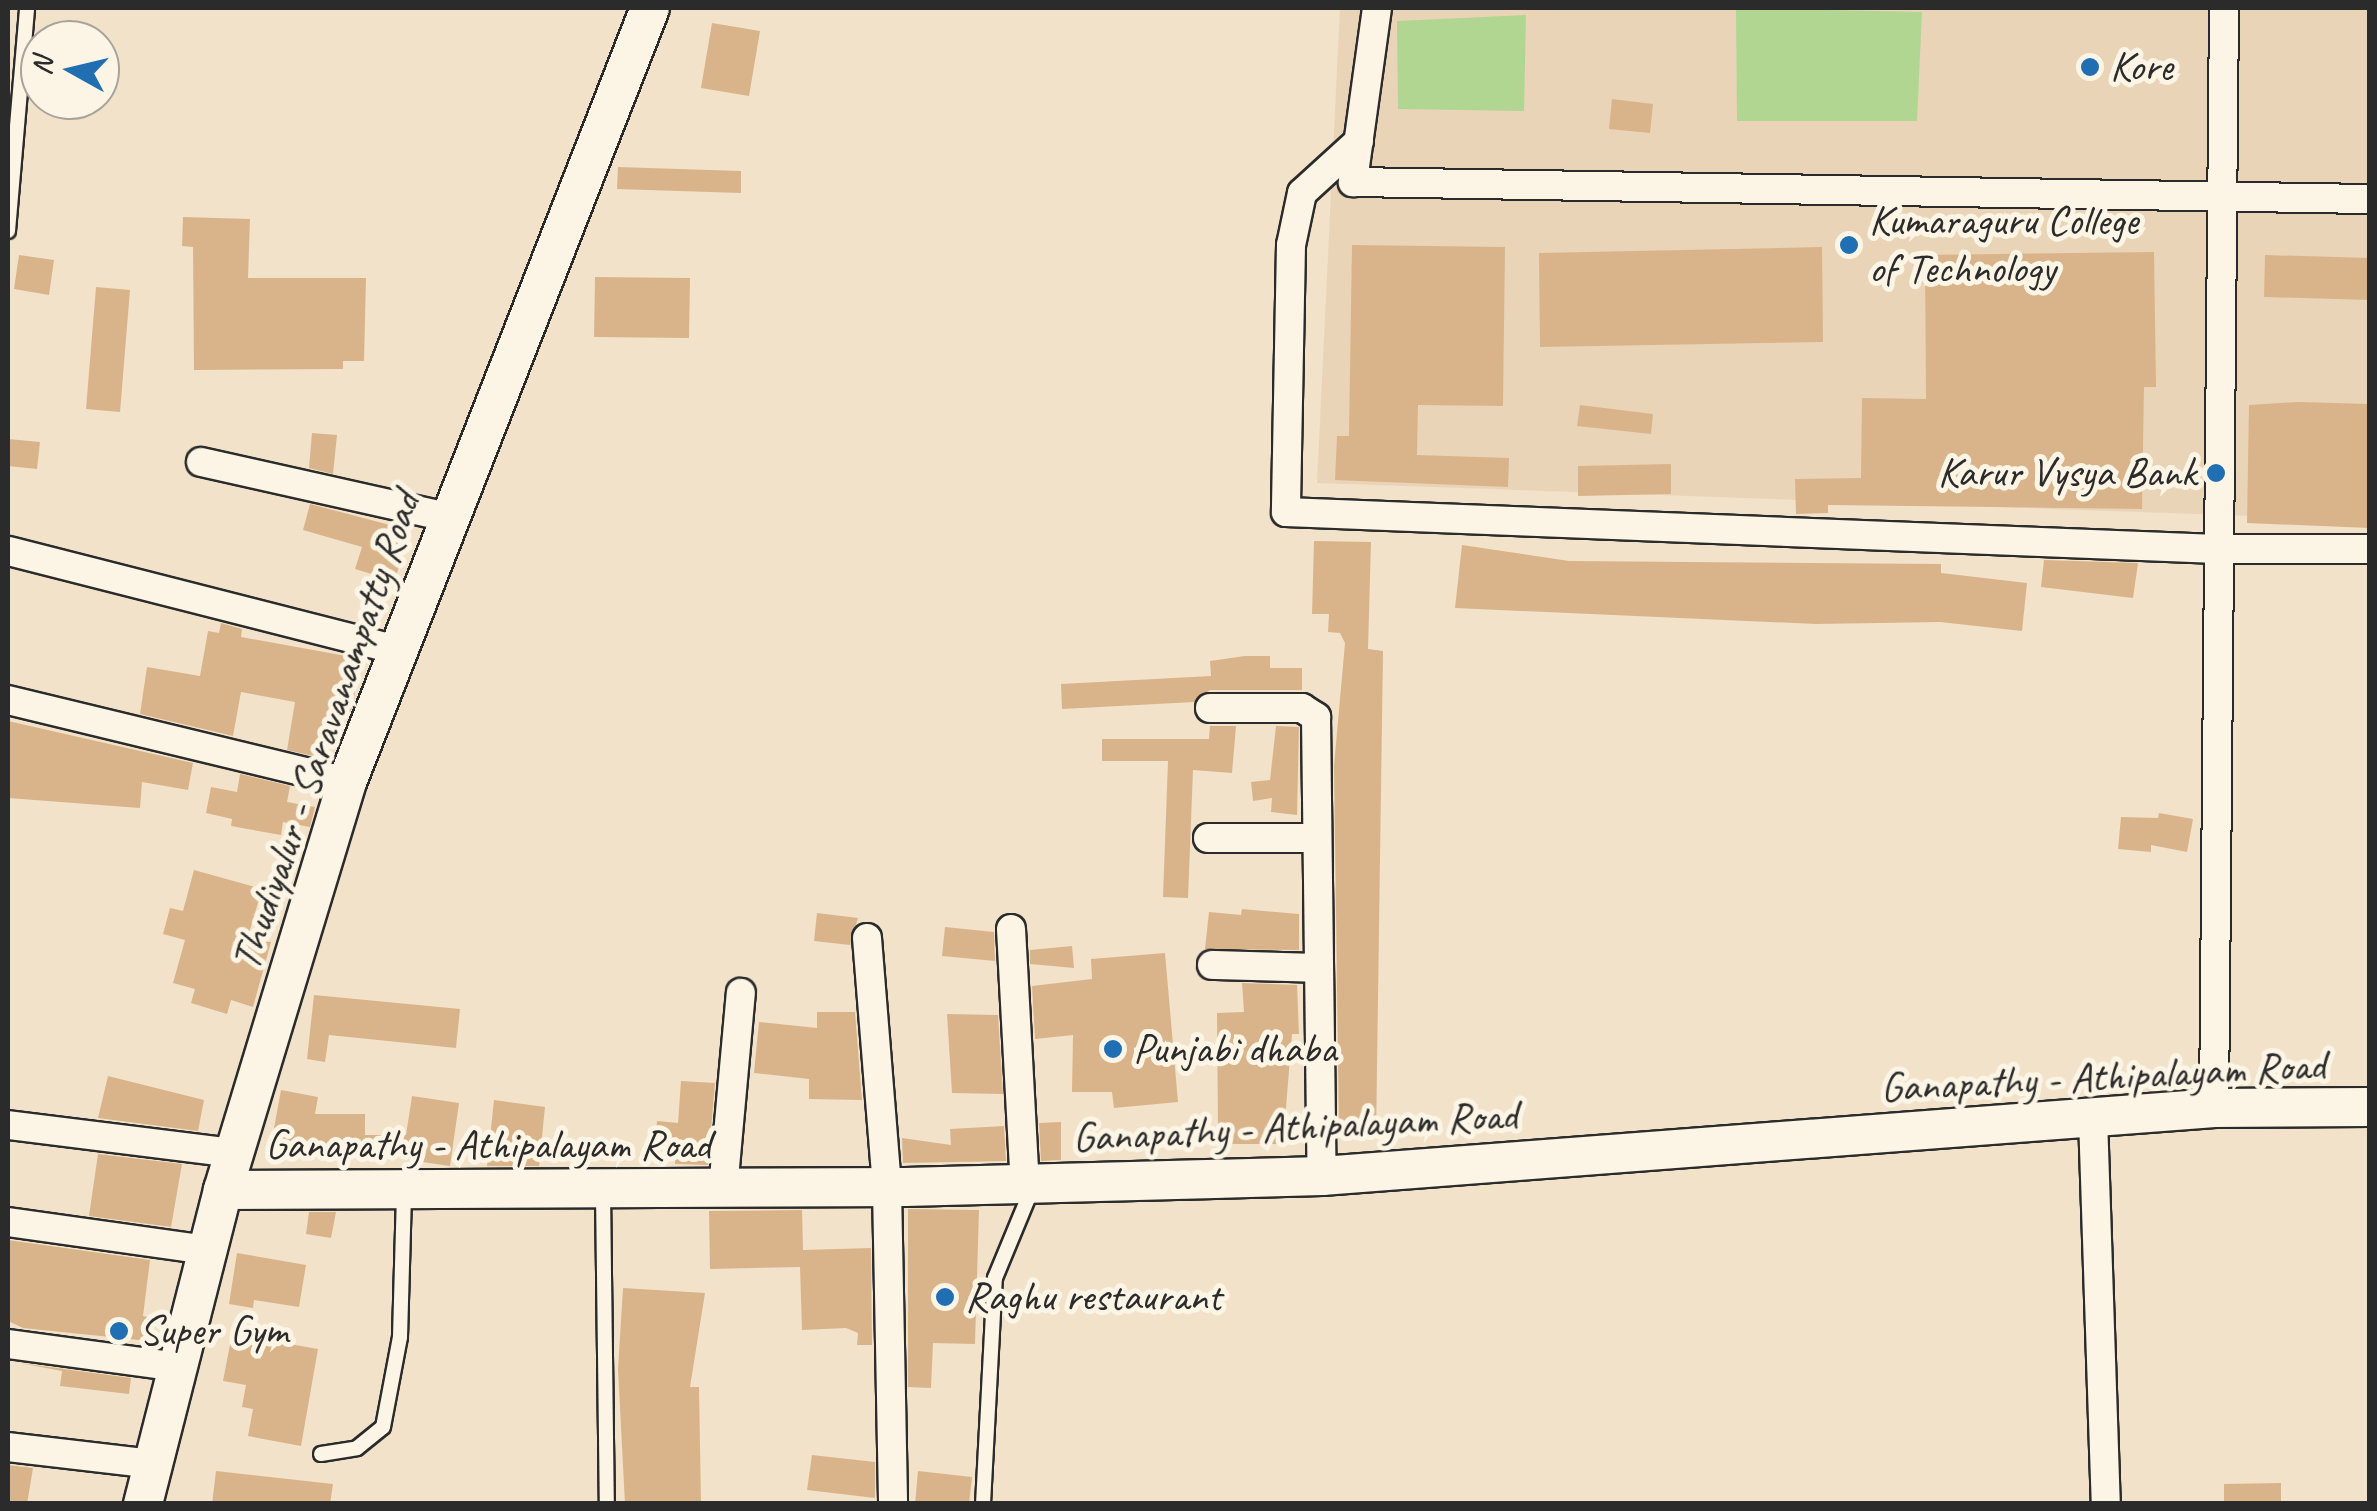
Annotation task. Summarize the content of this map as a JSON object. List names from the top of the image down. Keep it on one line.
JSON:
{"streets":{"main road":["Thudiyalur - Saravanampatty Road","Ganapathy - Athipalayam Road"]},"crossings":[["Thudiyalur - Saravanampatty Road","Ganapathy - Athipalayam Road"]],"places":["Kore","Kumaraguru College of Technology","Karur Vysya Bank","Punjabi dhaba","Raghu restaurant","Super Gym"],"north":"left"}
